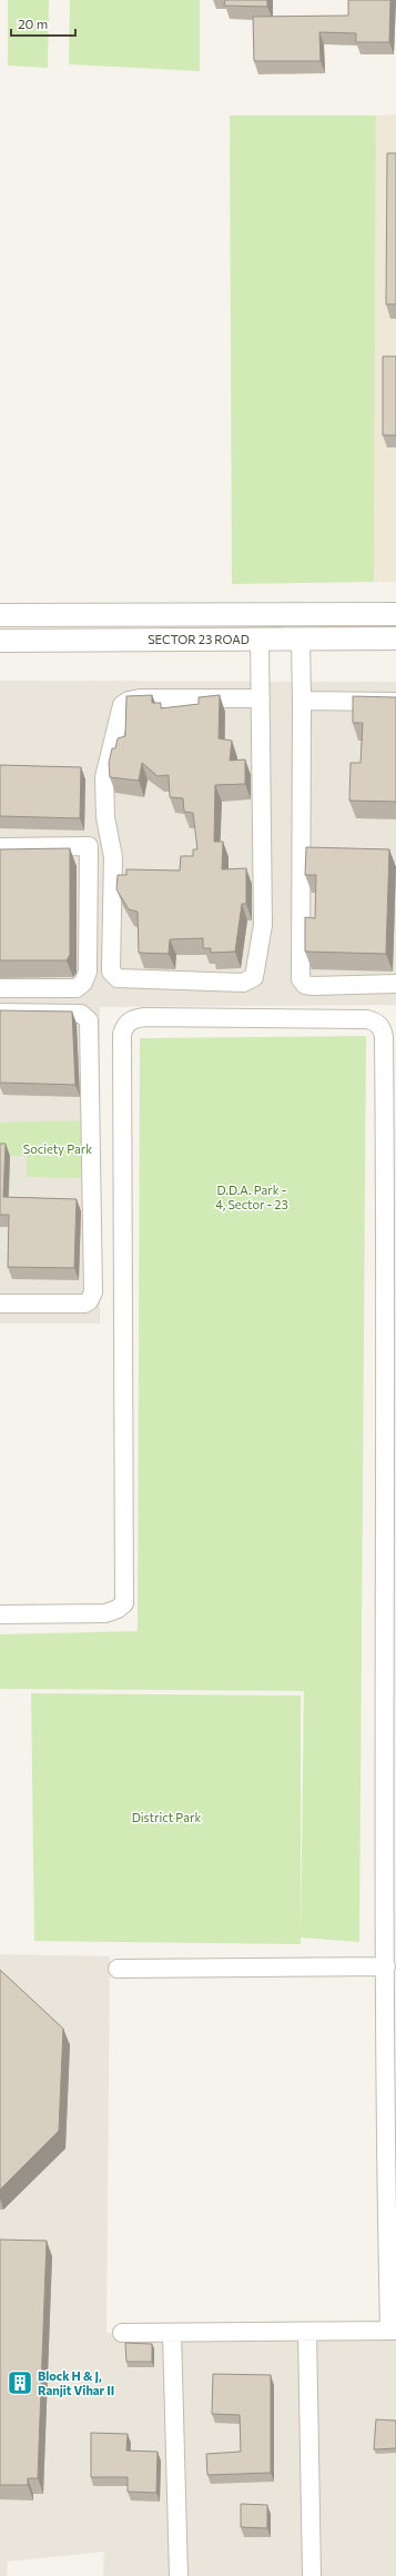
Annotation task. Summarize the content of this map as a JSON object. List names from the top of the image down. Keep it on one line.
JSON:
{"streets":{"street":["SECTOR 23 ROAD"]},"parks":["Society Park","D.D.A. Park - 4, Sector - 23","District Park"],"places":{"building":["Block H & J, Ranjit Vihar II"]},"scale_bar":"20 m"}
